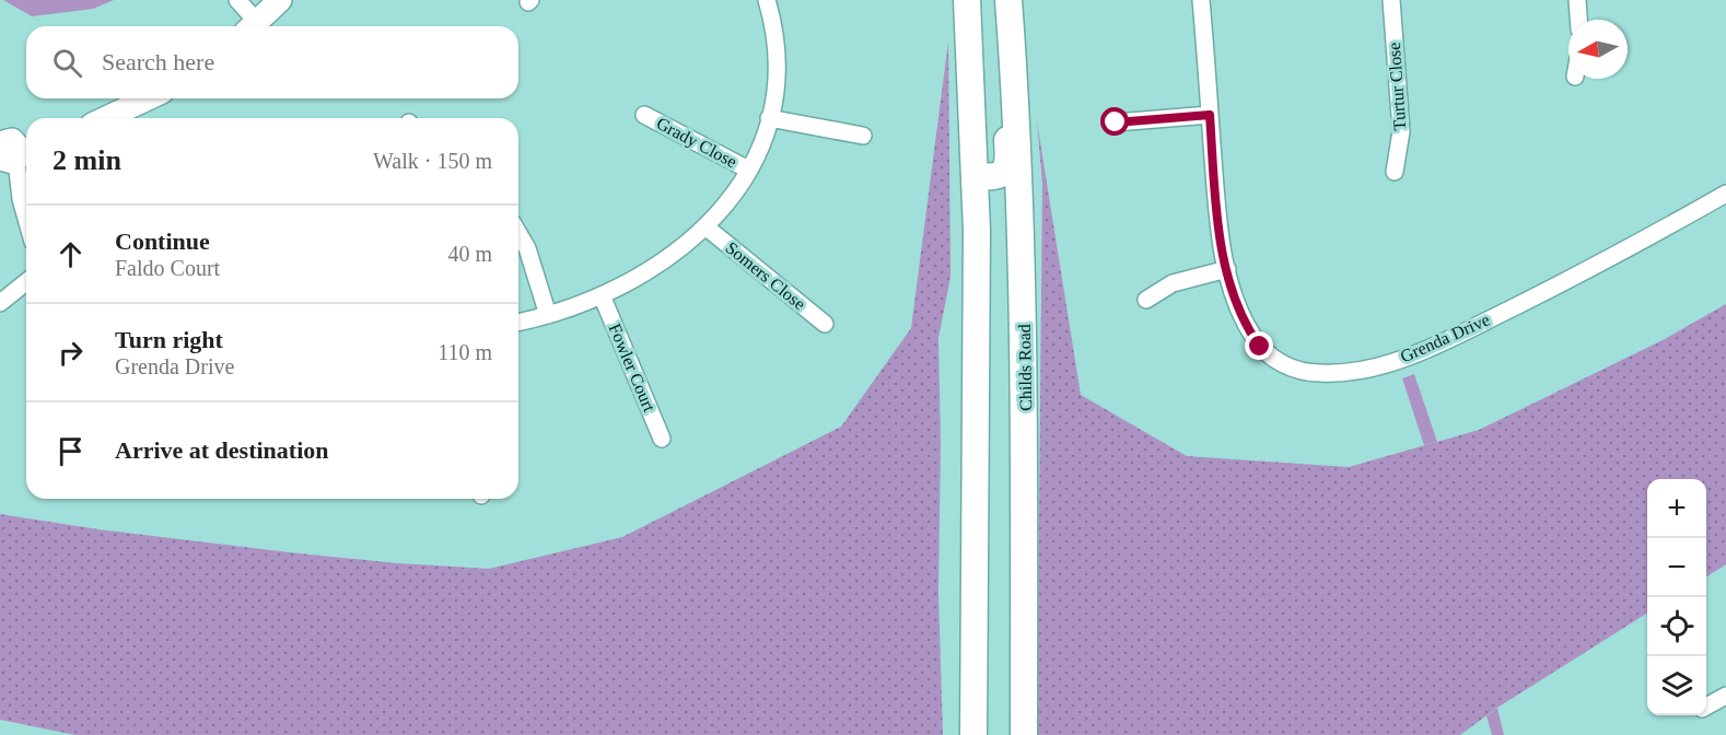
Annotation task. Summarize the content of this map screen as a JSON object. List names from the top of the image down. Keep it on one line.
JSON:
{"streets":{"main road":["Childs Road"],"street":["Turtur Close","Grady Close","Somers Close","Grenda Drive","Fowler Court"]},"north":"left","page":{"search":"Search here","heading":["2 min","Walk · 150 m"],"list":[["Continue","Faldo Court","40 m"],["Turn right","Grenda Drive","110 m"],"Arrive at destination"],"map_buttons":["+","−"]}}
